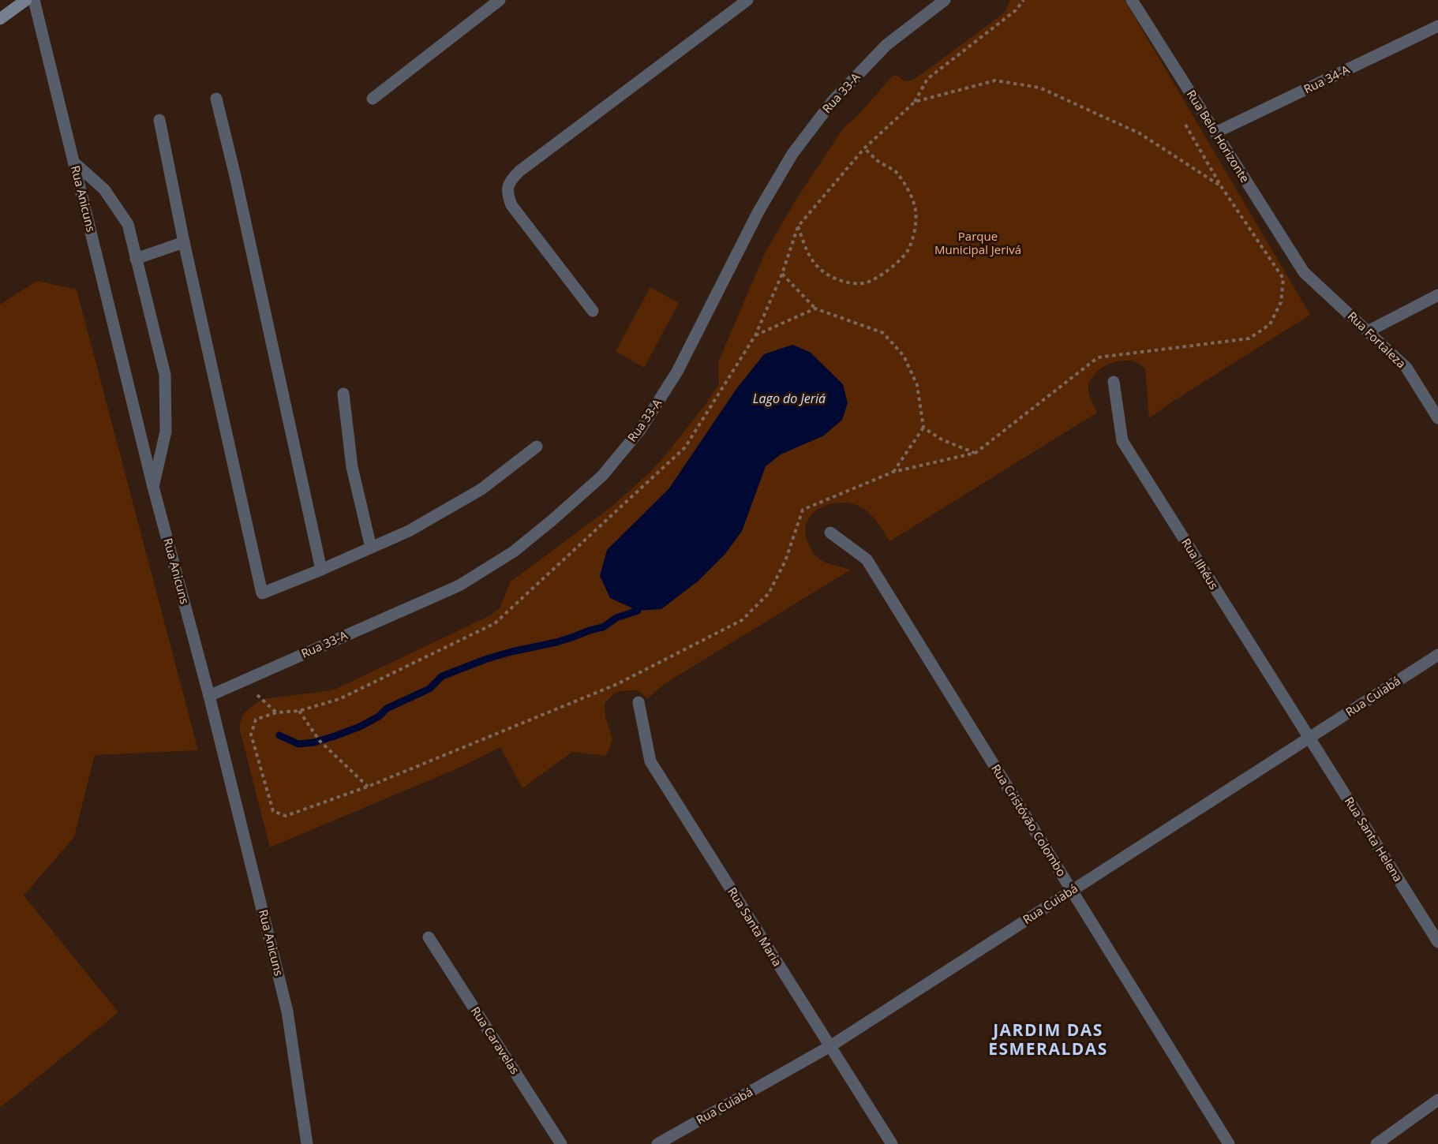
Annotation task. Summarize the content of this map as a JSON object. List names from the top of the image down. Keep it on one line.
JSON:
{"streets":{"street":["Rua 34-A","Rua 33-A","Rua Belo Horizonte","Rua Anicuns","Rua Fortaleza","Rua Ilhéus","Rua Cuiabá","Rua Cristóvão Colombo","Rua Santa Helena","Rua Santa Maria","Rua Caravelas"]},"crossings":[["Rua 34-A","Rua Belo Horizonte"],["Rua 33-A","Rua Anicuns"],["Rua Belo Horizonte","Rua Fortaleza"],["Rua Ilhéus","Rua Cuiabá"],["Rua Ilhéus","Rua Santa Helena"],["Rua Cuiabá","Rua Cristóvão Colombo"],["Rua Cuiabá","Rua Santa Helena"],["Rua Cuiabá","Rua Santa Maria"]],"districts":["JARDIM DAS ESMERALDAS"],"water":["Lago do Jeriá"],"parks":["Parque Municipal Jerivá"]}
